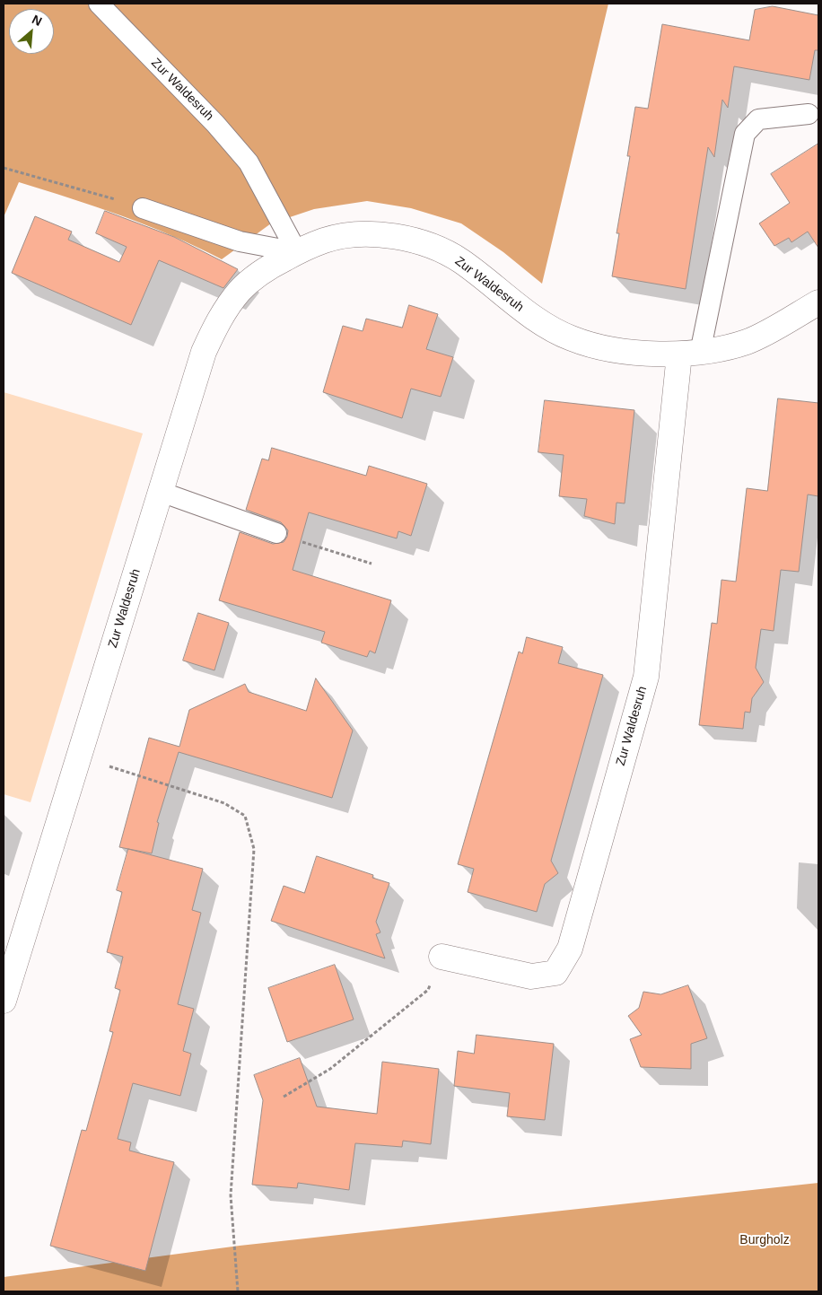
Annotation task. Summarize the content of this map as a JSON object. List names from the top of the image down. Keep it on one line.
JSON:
{"streets":{"street":["Zur Waldesruh"]},"parks":["Burgholz"],"north":"top right"}
